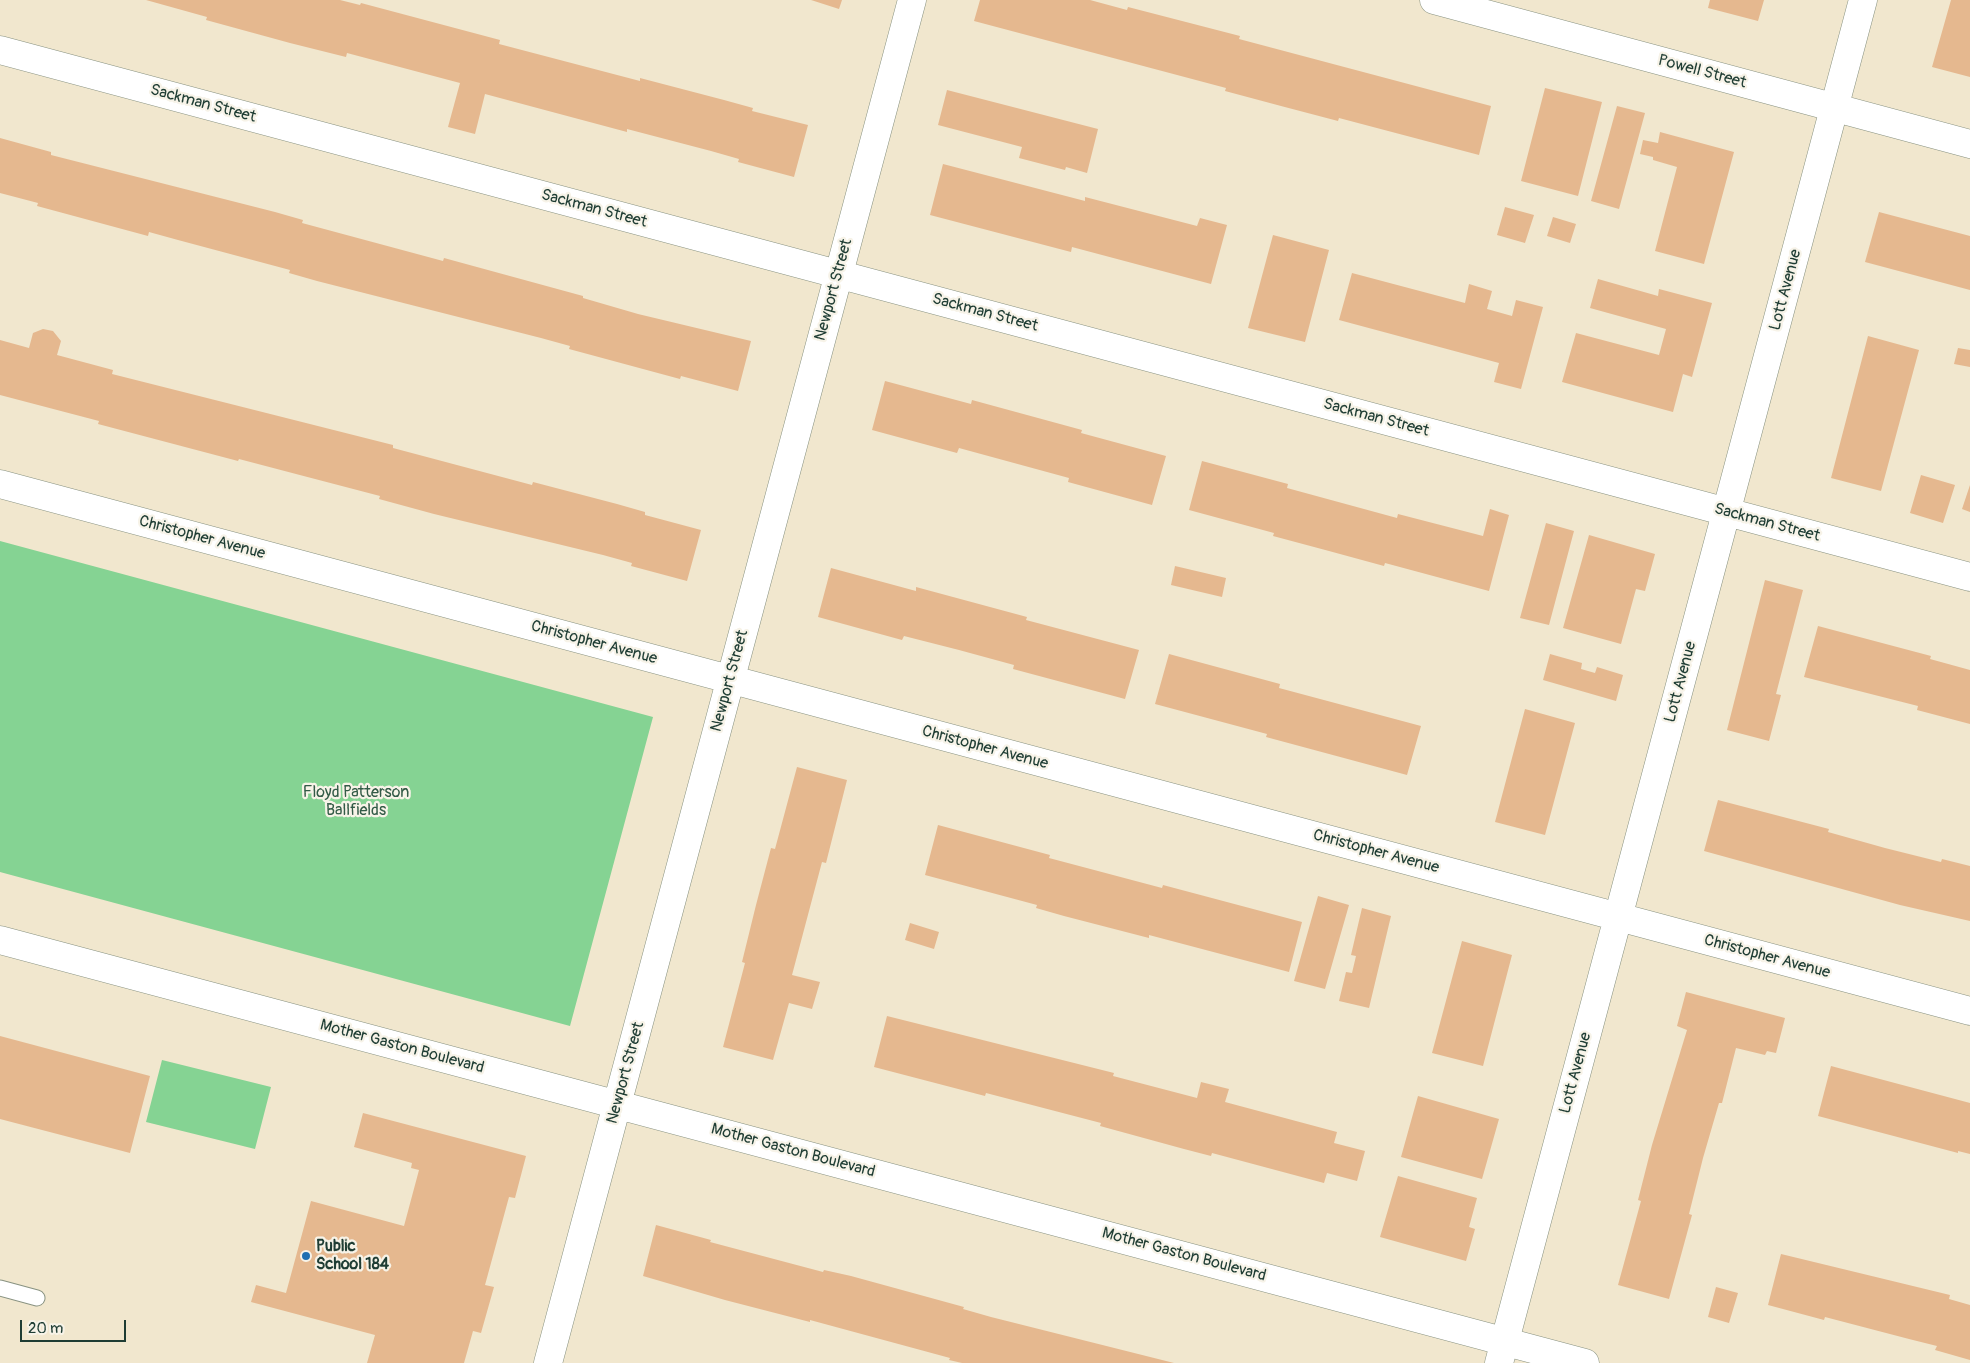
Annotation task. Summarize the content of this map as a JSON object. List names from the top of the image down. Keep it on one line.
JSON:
{"streets":{"street":["Powell Street","Sackman Street","Newport Street","Lott Avenue","Christopher Avenue","Mother Gaston Boulevard"]},"crossings":[["Powell Street","Lott Avenue"],["Sackman Street","Newport Street"],["Sackman Street","Lott Avenue"],["Newport Street","Christopher Avenue"],["Newport Street","Mother Gaston Boulevard"],["Lott Avenue","Christopher Avenue"],["Lott Avenue","Mother Gaston Boulevard"]],"parks":["Floyd Patterson Ballfields"],"places":["Public School 184"],"scale_bar":"20 m"}
